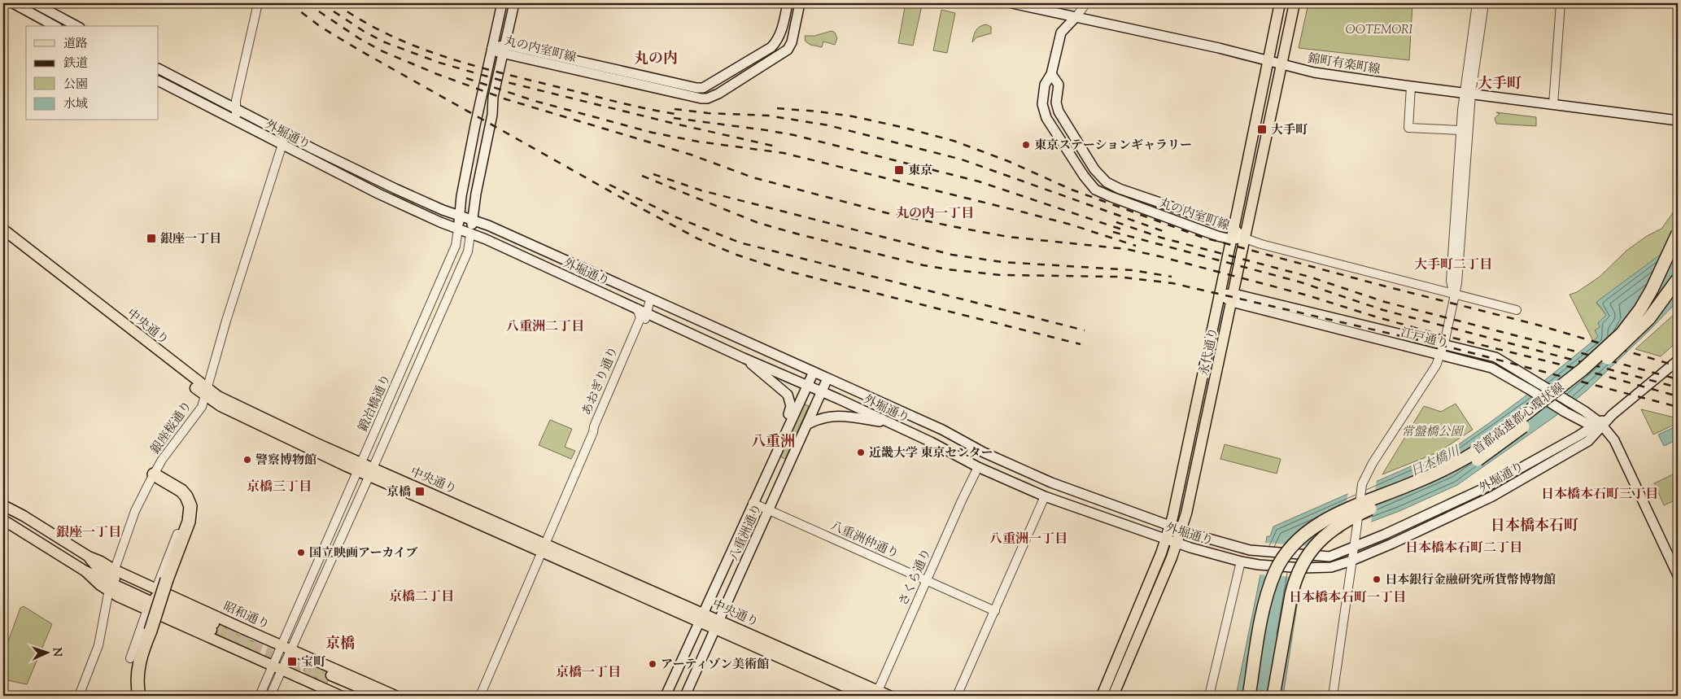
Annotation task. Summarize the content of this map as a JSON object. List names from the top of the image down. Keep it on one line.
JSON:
{"streets":{"highway":["首都高速都心環状線"],"main road":["丸の内室町線","錦町有楽町線","外堀通り","中央通り","江戸通り","永代通り","鍛冶橋通り","八重洲通り","昭和通り"],"street":["あおぎり通り","銀座桜通り","八重洲仲通り","さくら通り"]},"crossings":[["丸の内室町線","錦町有楽町線"],["丸の内室町線","永代通り"],["丸の内室町線","鍛冶橋通り"],["錦町有楽町線","永代通り"],["外堀通り","江戸通り"],["外堀通り","永代通り"],["外堀通り","あおぎり通り"],["外堀通り","鍛冶橋通り"],["外堀通り","銀座桜通り"],["外堀通り","八重洲通り"],["外堀通り","さくら通り"],["中央通り","鍛冶橋通り"],["中央通り","銀座桜通り"],["中央通り","八重洲通り"],["中央通り","さくら通り"],["江戸通り","永代通り"],["鍛冶橋通り","昭和通り"],["銀座桜通り","昭和通り"],["八重洲通り","八重洲仲通り"],["八重洲仲通り","さくら通り"]],"districts":["丸の内","大手町","丸の内一丁目","大手町二丁目","八重洲二丁目","八重洲","京橋三丁目","日本橋本石町三丁目","日本橋本石町","銀座一丁目","八重洲一丁目","日本橋本石町二丁目","京橋二丁目","日本橋本石町一丁目","京橋","京橋一丁目"],"water":["日本橋川"],"parks":["OOTEMORI","常盤橋公園"],"places":{"transit":["大手町","東京","銀座一丁目","京橋","宝町"],"other":["東京ステーションギャラリー","近畿大学 東京センター","警察博物館","国立映画アーカイブ","日本銀行金融研究所貨幣博物館","アーティゾン美術館"]},"legend":["道路","鉄道","公園","水域"],"north":"right"}
